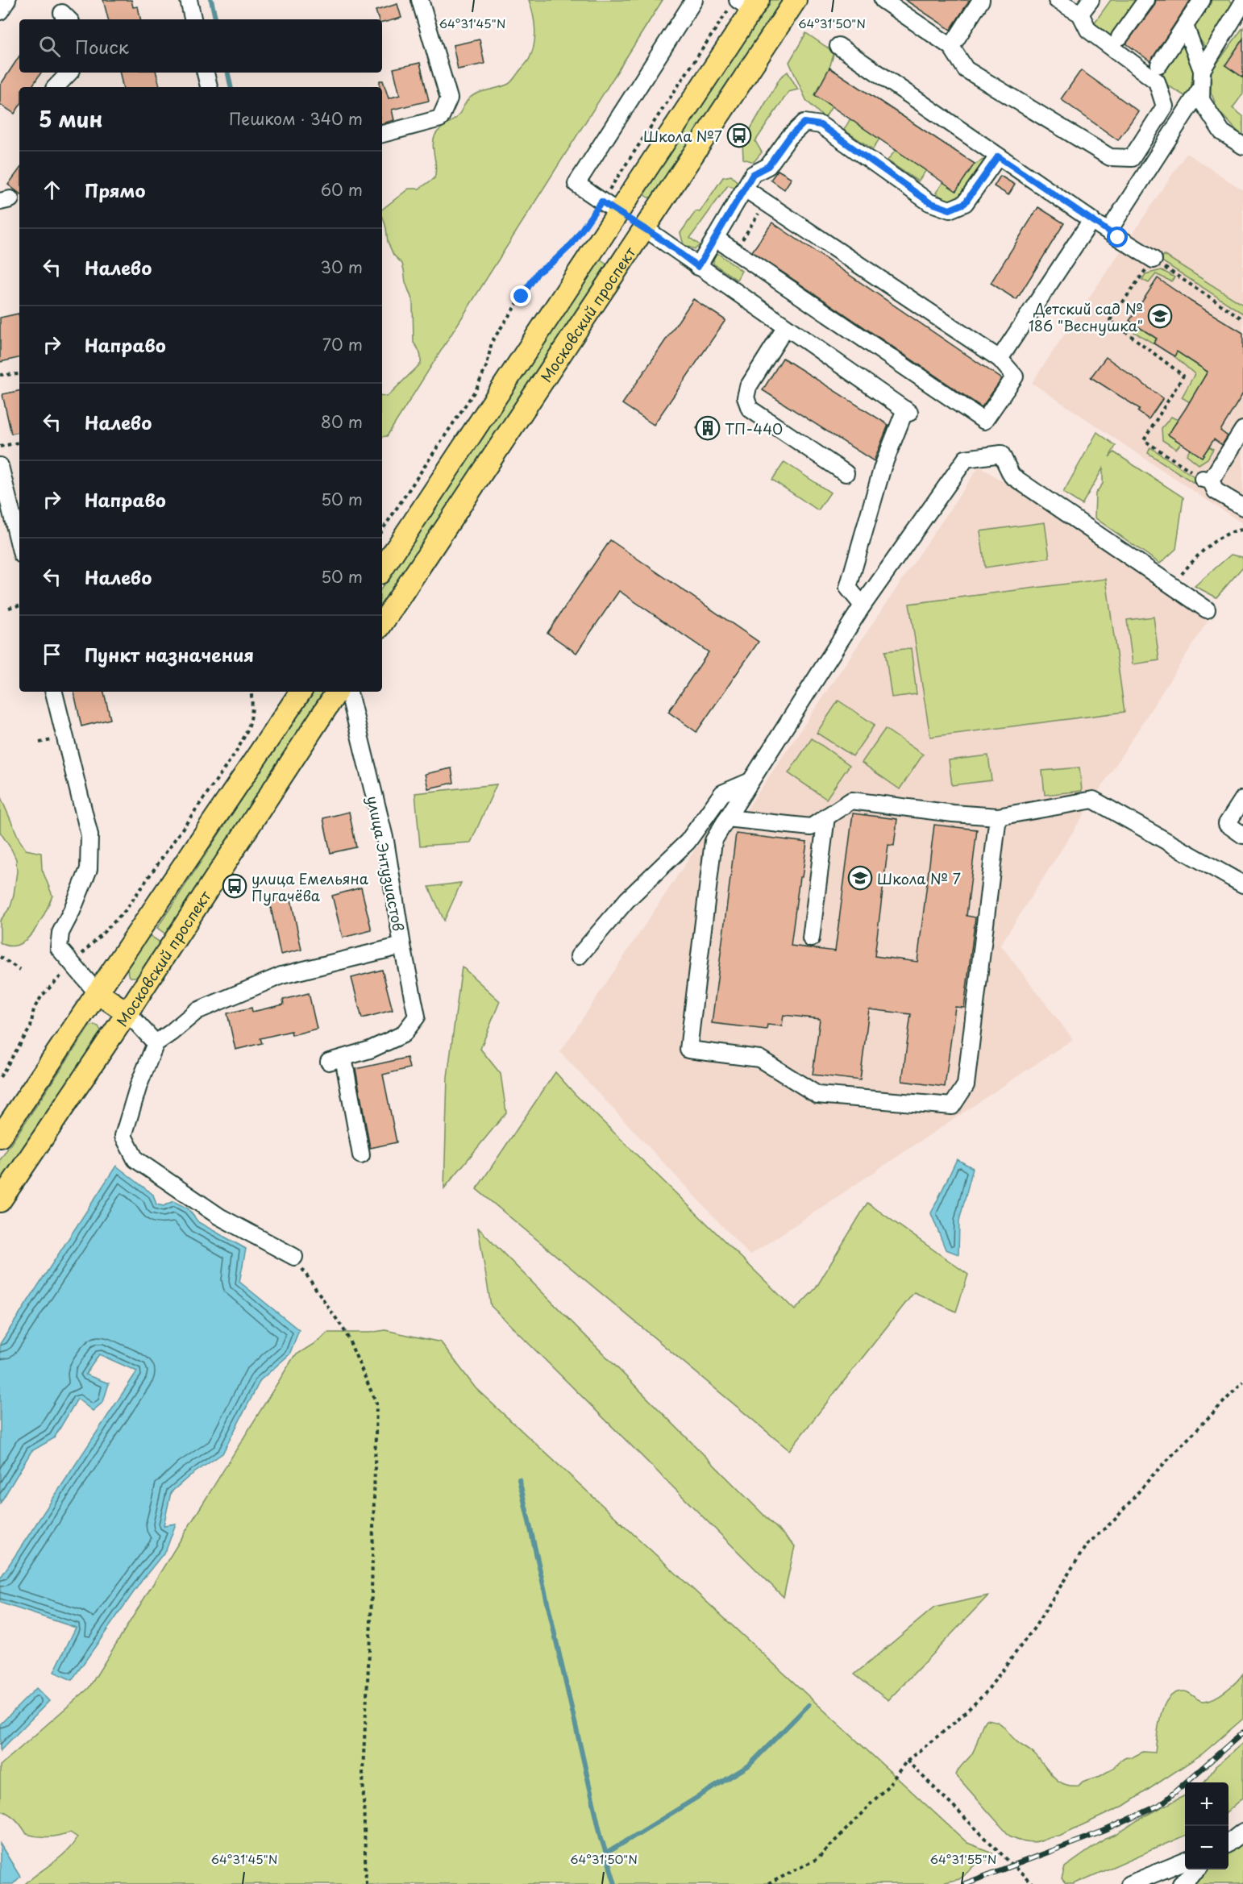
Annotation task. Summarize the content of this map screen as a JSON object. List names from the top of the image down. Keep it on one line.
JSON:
{"streets":{"main road":["Московский проспект"],"street":["улица Энтузиастов"]},"places":{"bus stop":["Школа №7","улица Емельяна Пугачёва"],"school or university":["Детский сад № 186 \"Веснушка\"","Школа № 7"],"building":["ТП-440"]},"page":{"search":"Поиск","heading":["5 мин","Пешком · 340 m"],"list":[["Прямо","60 m"],["Налево","30 m"],["Направо","70 m"],["Налево","80 m"],["Направо","50 m"],["Налево","50 m"],"Пункт назначения"],"map_buttons":["+","−"]},"coordinates":["64°31'45\"N","64°31'50\"N","64°31'55\"N"]}
